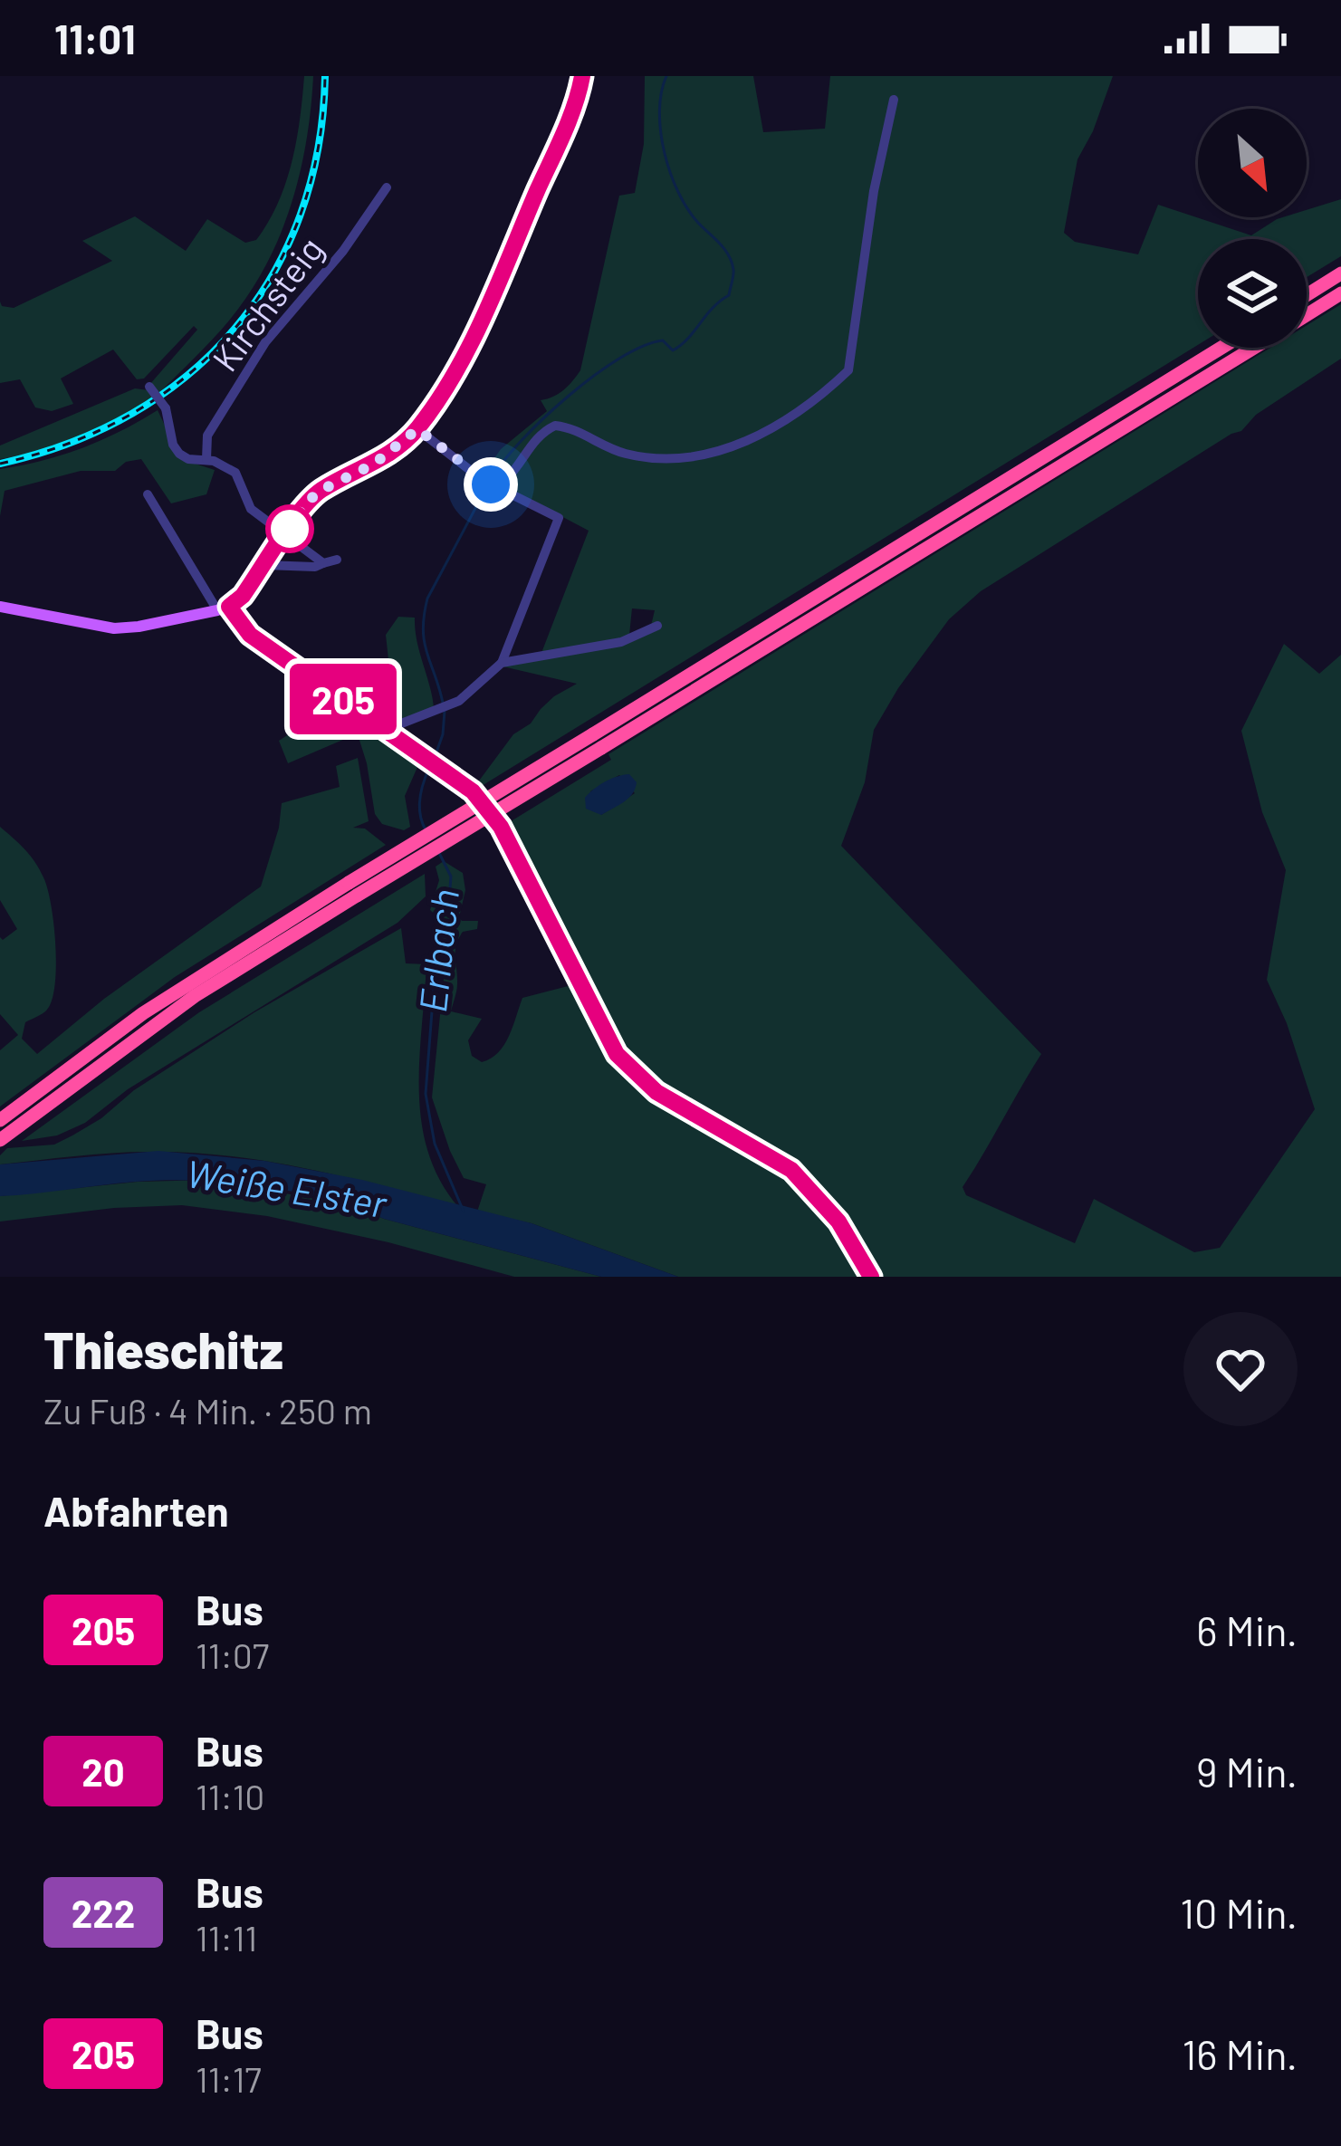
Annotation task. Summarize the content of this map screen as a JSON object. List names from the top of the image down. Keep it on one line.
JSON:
{"streets":{"street":["Kirchsteig"]},"water":["Erlbach","Weiße Elster"],"lines":["bus line 205"],"north":"bottom right","page":{"status":"11:01","on_map":"205","heading":[["Thieschitz","Zu Fuß · 4 Min. · 250 m"],"Abfahrten"],"list":[{"mark":"205","name":"Bus","note":"11:07","value":"6 Min."},{"mark":"20","name":"Bus","note":"11:10","value":"9 Min."},{"mark":"222","name":"Bus","note":"11:11","value":"10 Min."},{"mark":"205","name":"Bus","note":"11:17","value":"16 Min."}]}}
